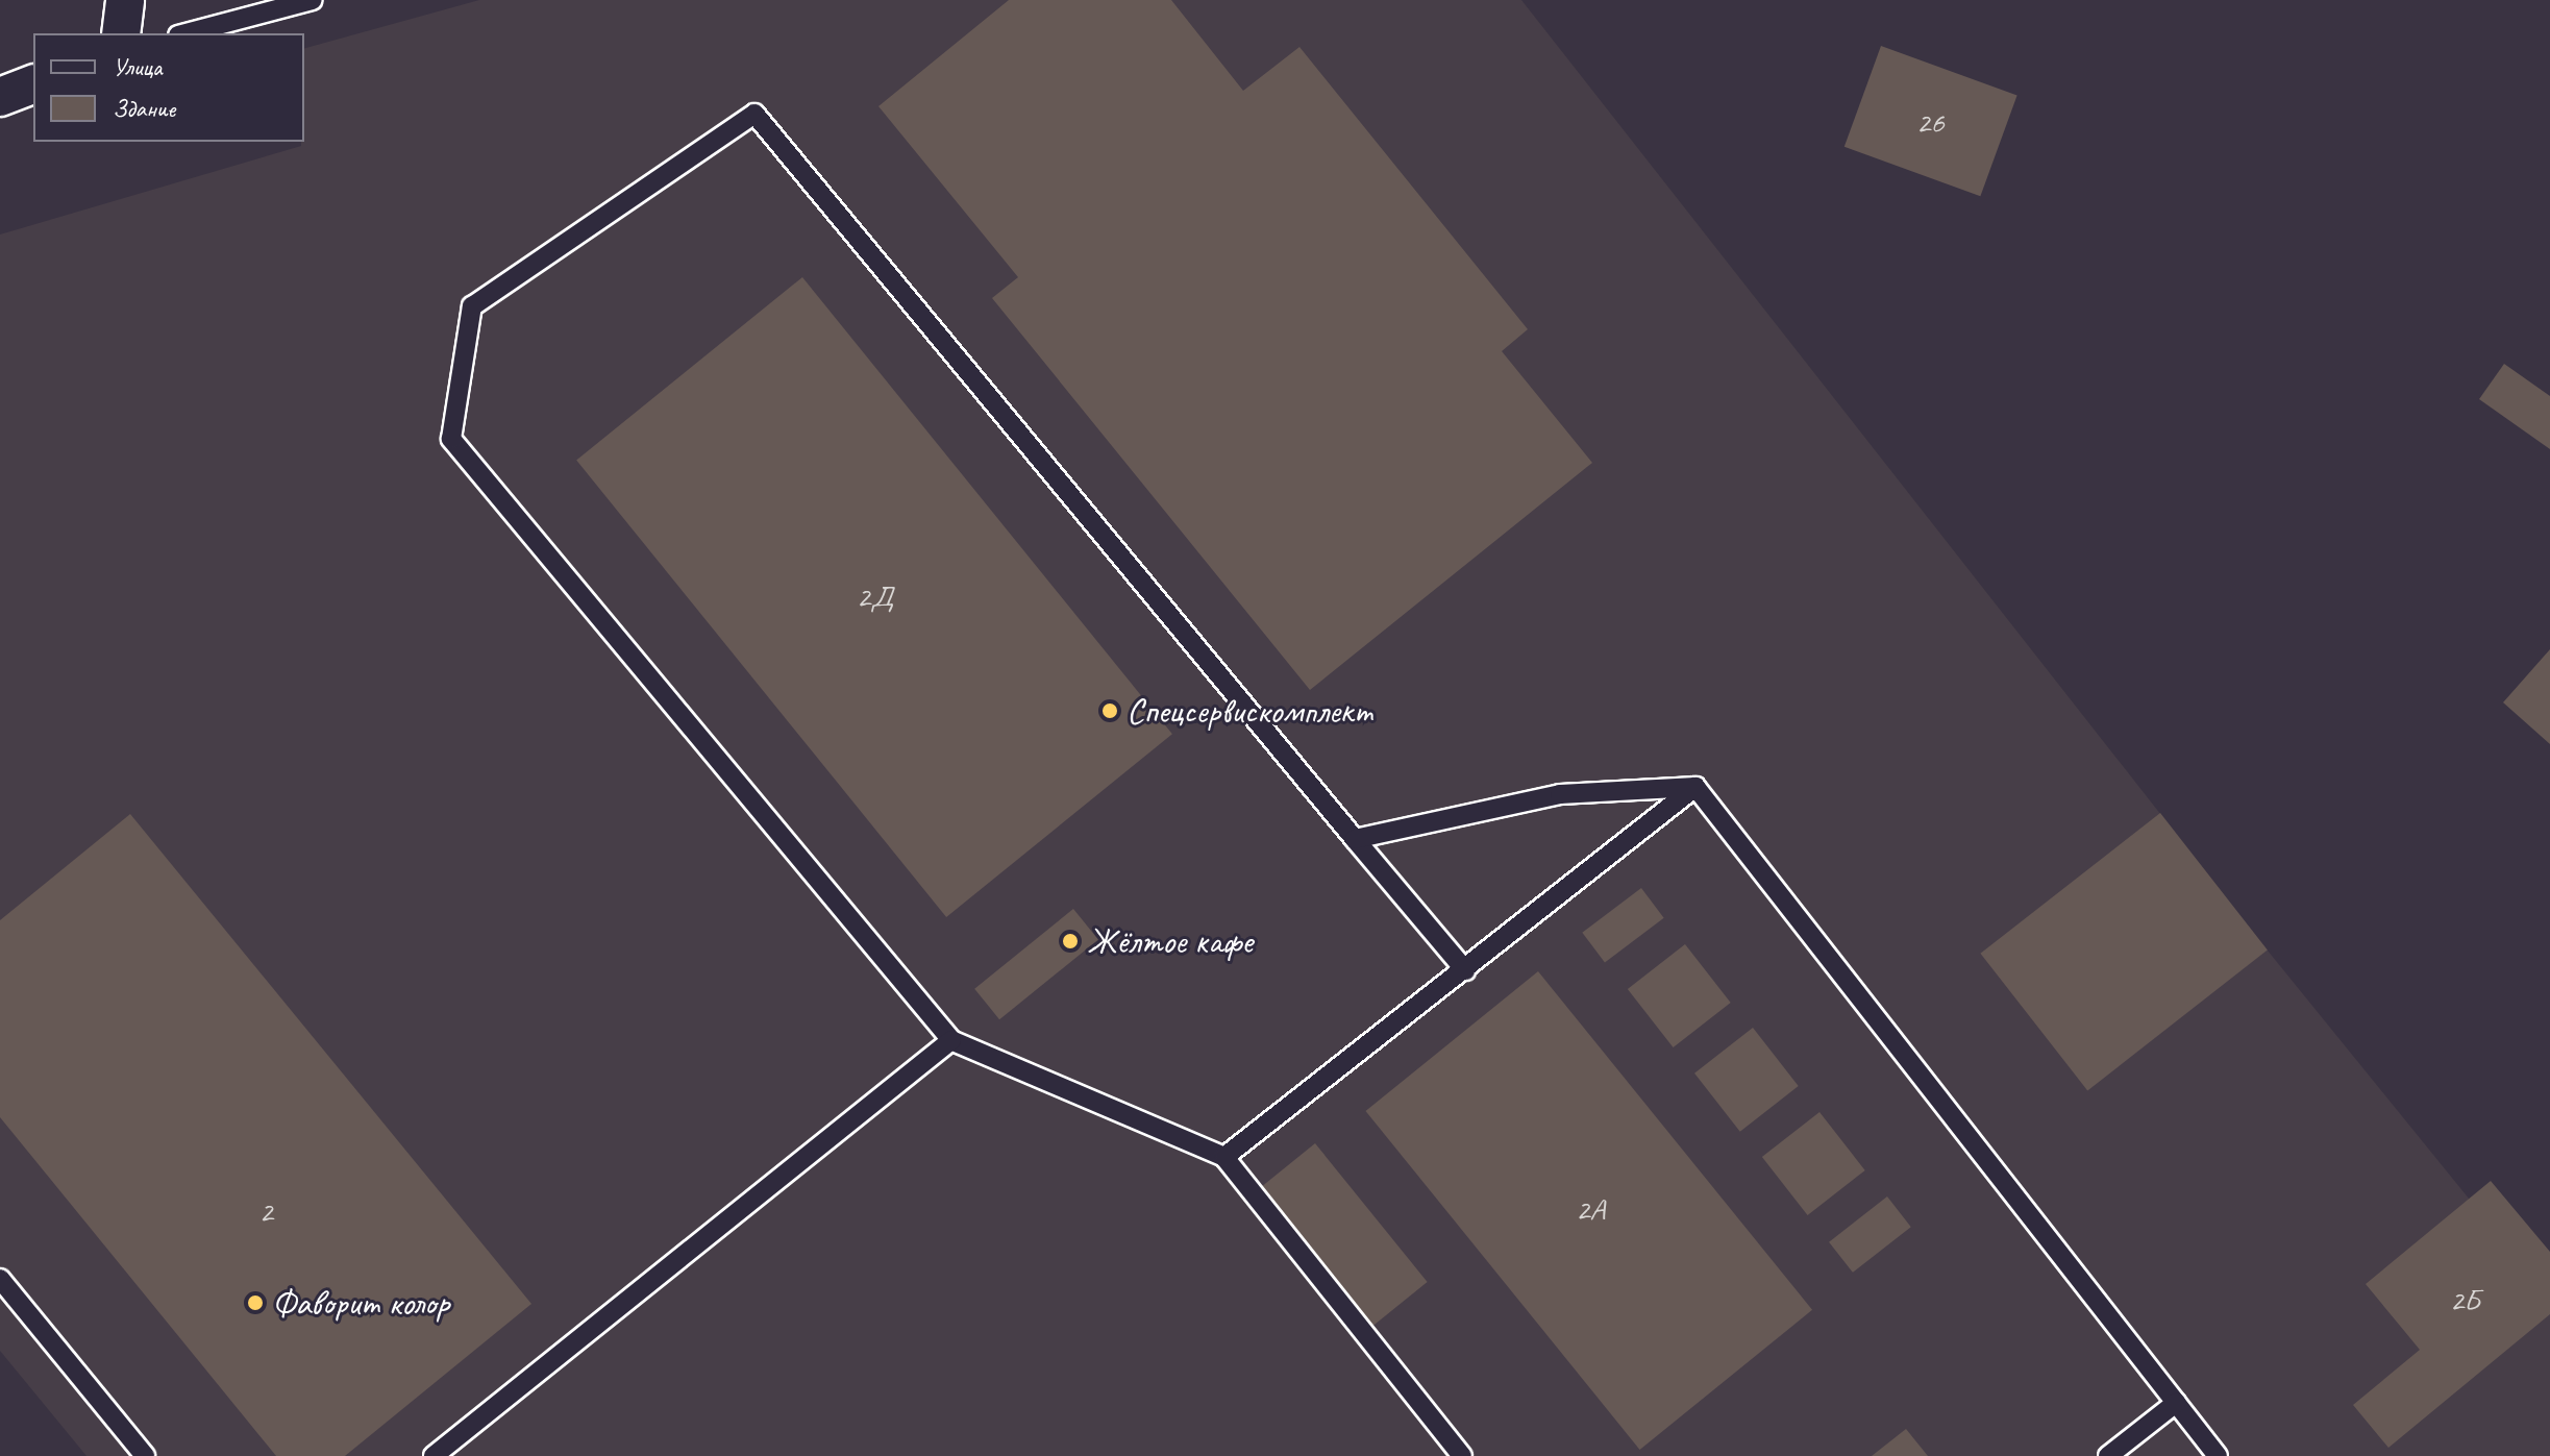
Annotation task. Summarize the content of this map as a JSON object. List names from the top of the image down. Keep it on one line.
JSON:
{"places":["Спецсервискомплект","Жёлтое кафе","Фаворит колор"],"house_numbers":["26","2Д","2А","2","2Б"],"legend":["Улица","Здание"]}
